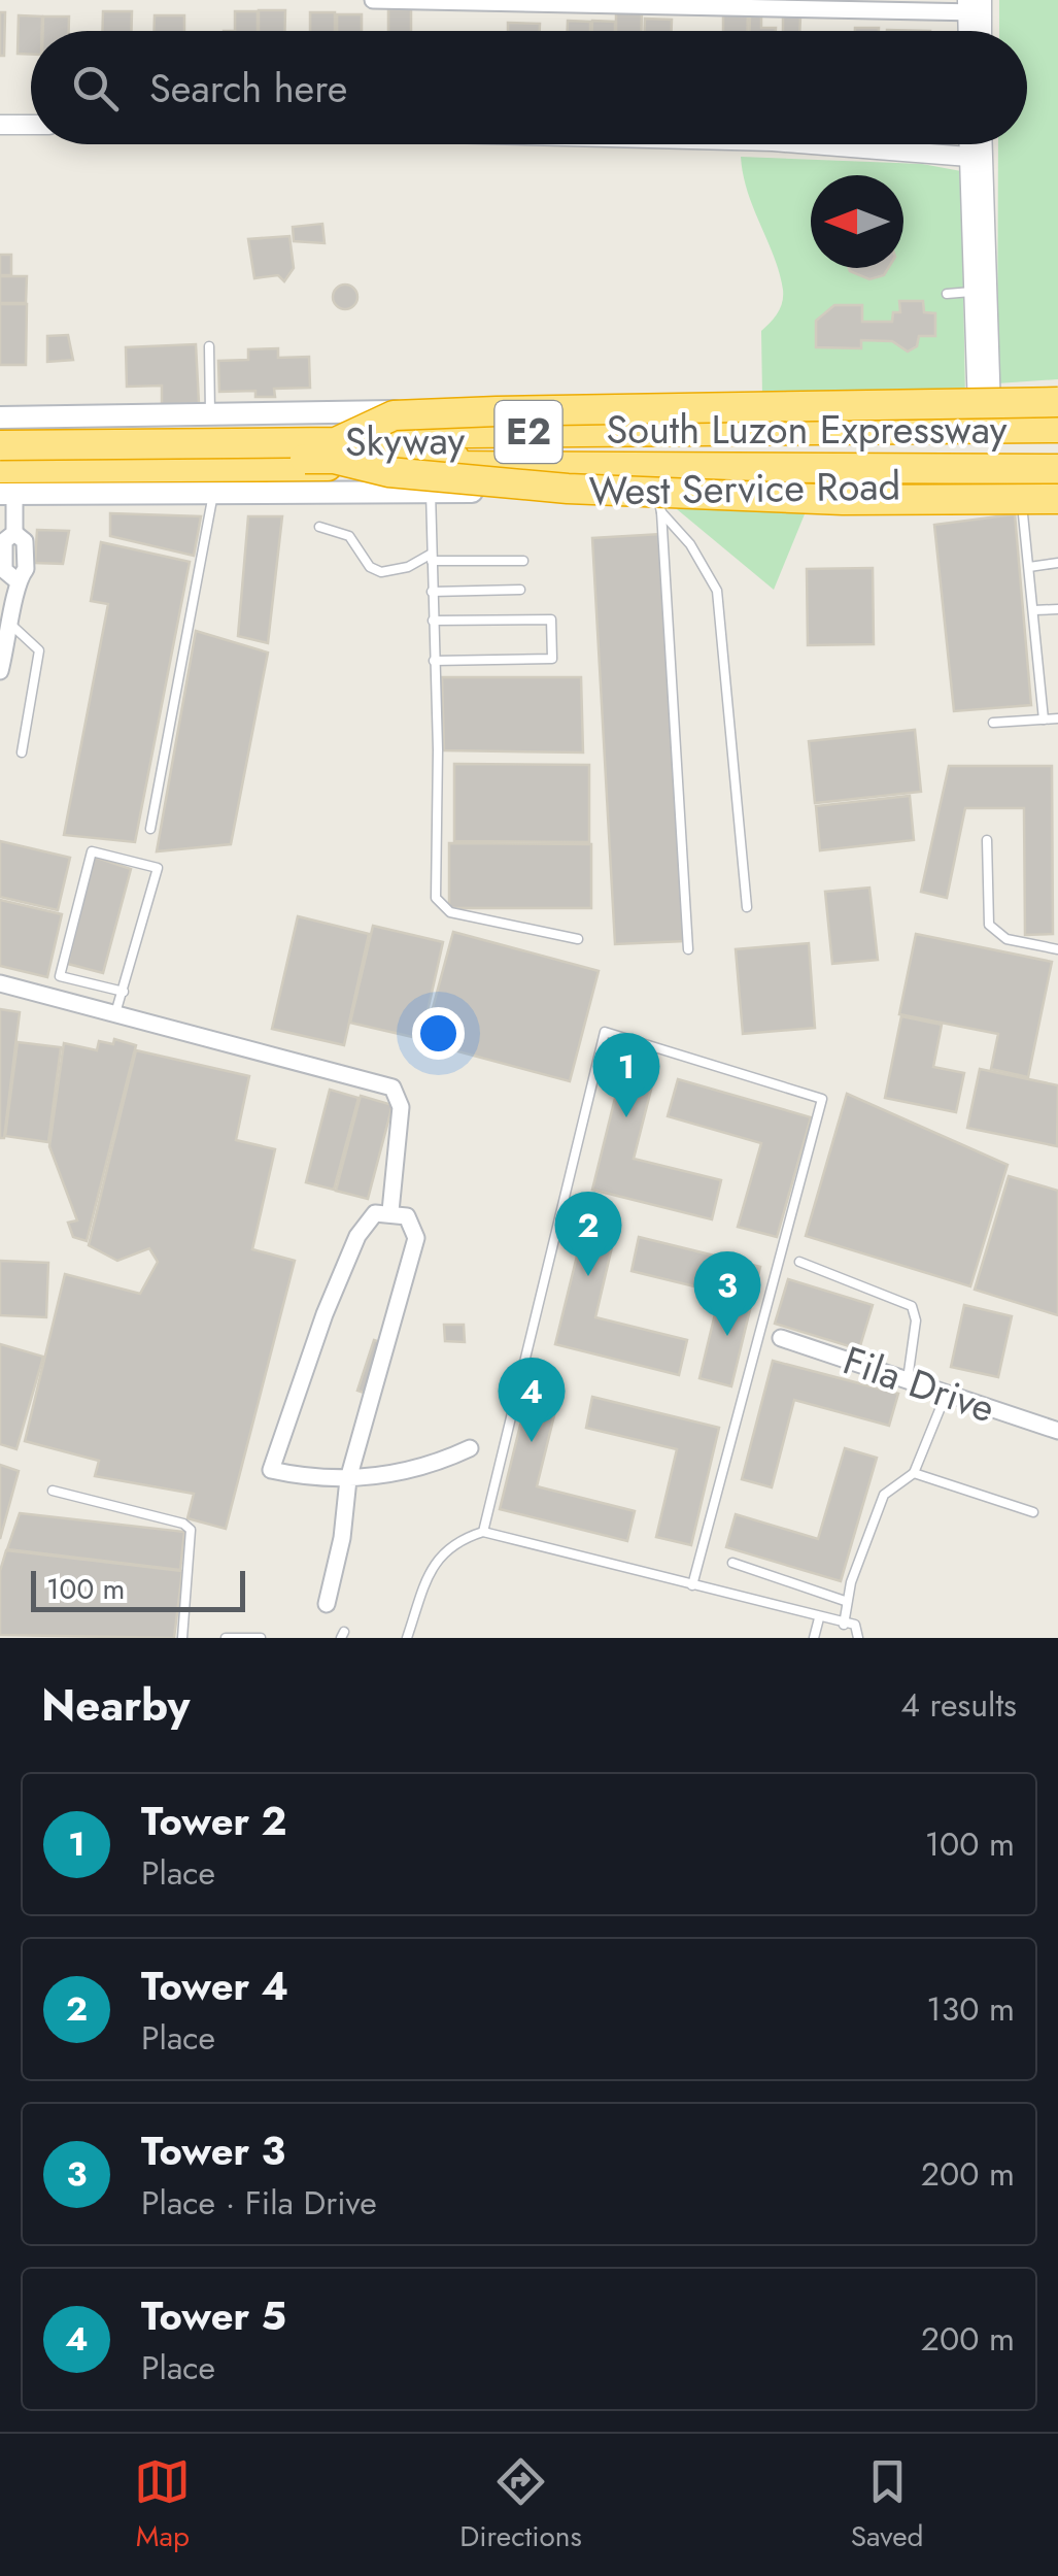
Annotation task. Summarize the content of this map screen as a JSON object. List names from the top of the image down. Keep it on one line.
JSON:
{"streets":{"highway":["South Luzon Expressway","E2","Skyway"],"main road":["West Service Road"],"street":["Fila Drive"]},"crossings":[["South Luzon Expressway","Skyway"],["South Luzon Expressway","West Service Road"],["Skyway","West Service Road"]],"scale_bar":"100 m","north":"left","page":{"search":"Search here","pins":["1","2","3","4"],"scale":"100 m","heading":["Nearby","4 results"],"list":[{"mark":"1","name":"Tower 2","note":"Place","value":"100 m"},{"mark":"2","name":"Tower 4","note":"Place","value":"130 m"},{"mark":"3","name":"Tower 3","note":"Place · Fila Drive","value":"200 m"},{"mark":"4","name":"Tower 5","note":"Place","value":"200 m"}],"nav":["Map","Directions","Saved"]}}
